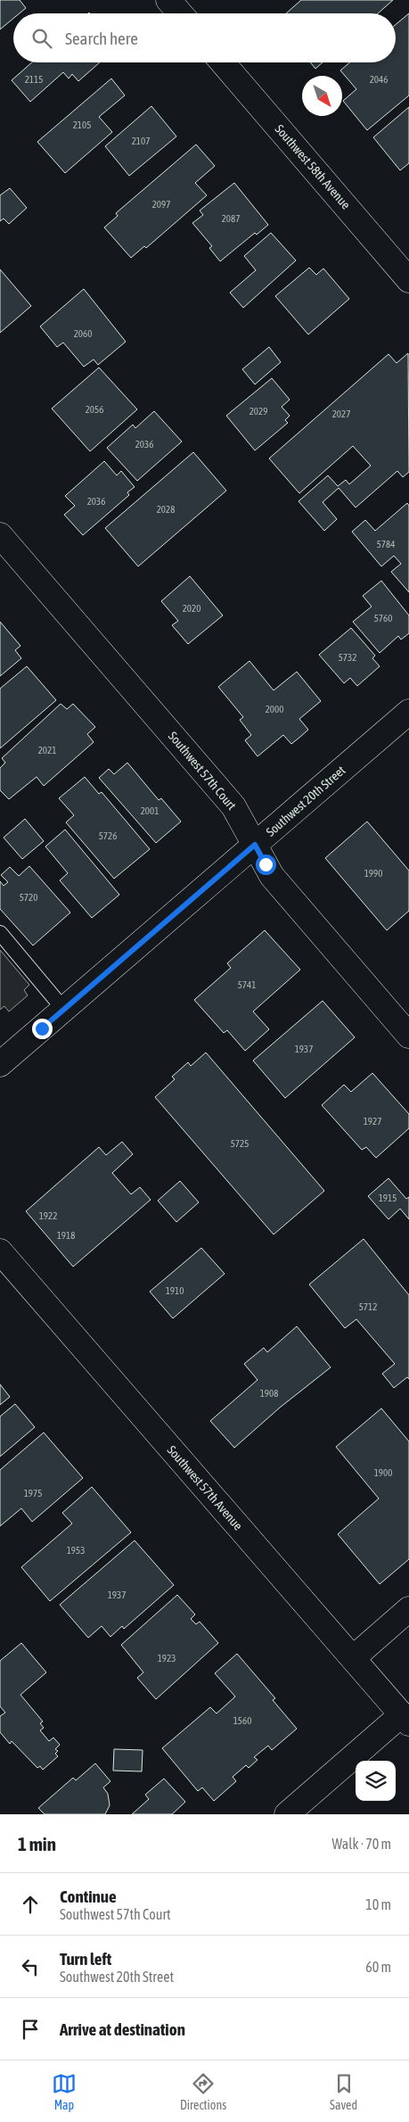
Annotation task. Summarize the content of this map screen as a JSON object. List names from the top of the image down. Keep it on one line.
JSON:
{"streets":{"street":["Southwest 58th Avenue","Southwest 57th Court","Southwest 20th Street","Southwest 57th Avenue"]},"crossings":[["Southwest 57th Court","Southwest 20th Street"]],"house_numbers":["2115","2046","2105","2107","2097","2087","2060","2056","2029","2027","2036","2036","2028","5784","2020","5760","5732","2000","2021","2001","5726","1990","5720","5741","1937","1927","5725","1915","1922","1918","1910","5712","1908","1900","1975","1953","1937","1923","1560"],"north":"bottom right","page":{"search":"Search here","heading":["1 min","Walk · 70 m"],"list":[["Continue","Southwest 57th Court","10 m"],["Turn left","Southwest 20th Street","60 m"],"Arrive at destination"],"nav":["Map","Directions","Saved"]}}
